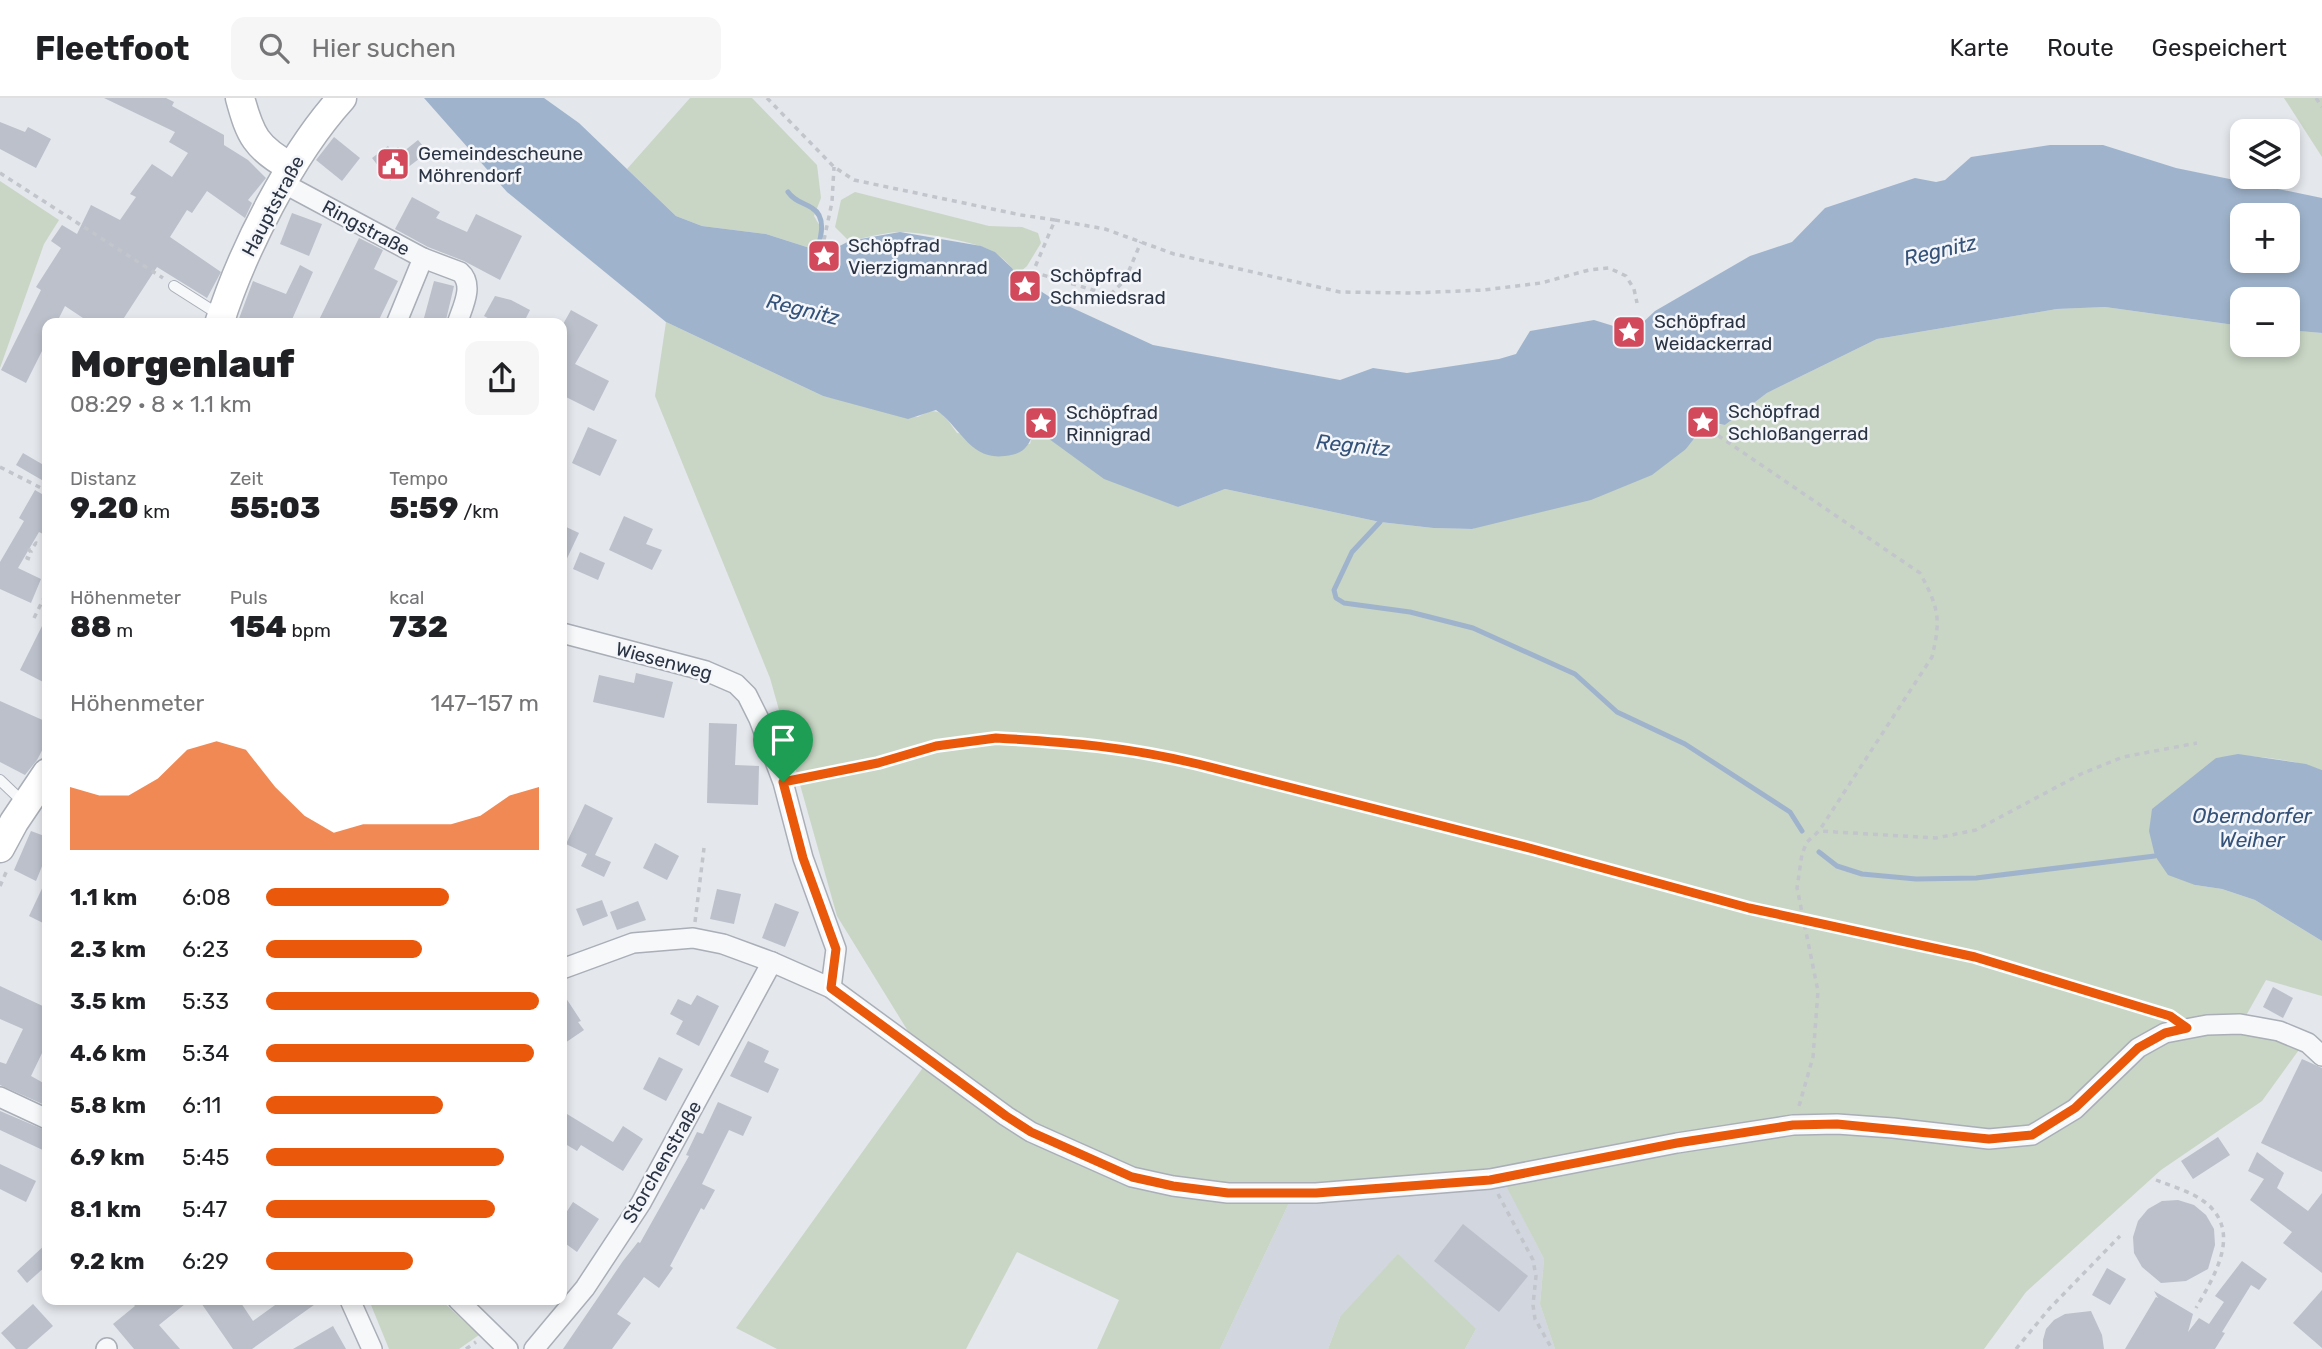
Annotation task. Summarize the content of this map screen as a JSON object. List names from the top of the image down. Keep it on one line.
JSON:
{"streets":{"street":["Hauptstraße","Ringstraße","Wiesenweg","Storchenstraße"]},"crossings":[["Hauptstraße","Ringstraße"]],"water":["Regnitz","Oberndorfer Weiher"],"places":{"public building":["Gemeindescheune Möhrendorf"],"place":["Schöpfrad Vierzigmannrad","Schöpfrad Schmiedsrad","Schöpfrad Weidackerrad","Schöpfrad Schloßangerrad","Schöpfrad Rinnigrad"]},"page":{"header":"Fleetfoot","search":"Hier suchen","nav":["Karte","Route","Gespeichert"],"map_buttons":["+","−"],"heading":["Morgenlauf","08:29 · 8 × 1.1 km"],"stats":[["Distanz","9.20 km"],["Zeit","55:03"],["Tempo","5:59 /km"],["Höhenmeter","88 m"],["Puls","154 bpm"],["kcal","732"]],"chart":["Höhenmeter","147–157 m"],"list":[{"name":"1.1 km","note":"6:08"},{"name":"2.3 km","note":"6:23"},{"name":"3.5 km","note":"5:33"},{"name":"4.6 km","note":"5:34"},{"name":"5.8 km","note":"6:11"},{"name":"6.9 km","note":"5:45"},{"name":"8.1 km","note":"5:47"},{"name":"9.2 km","note":"6:29"}]}}
